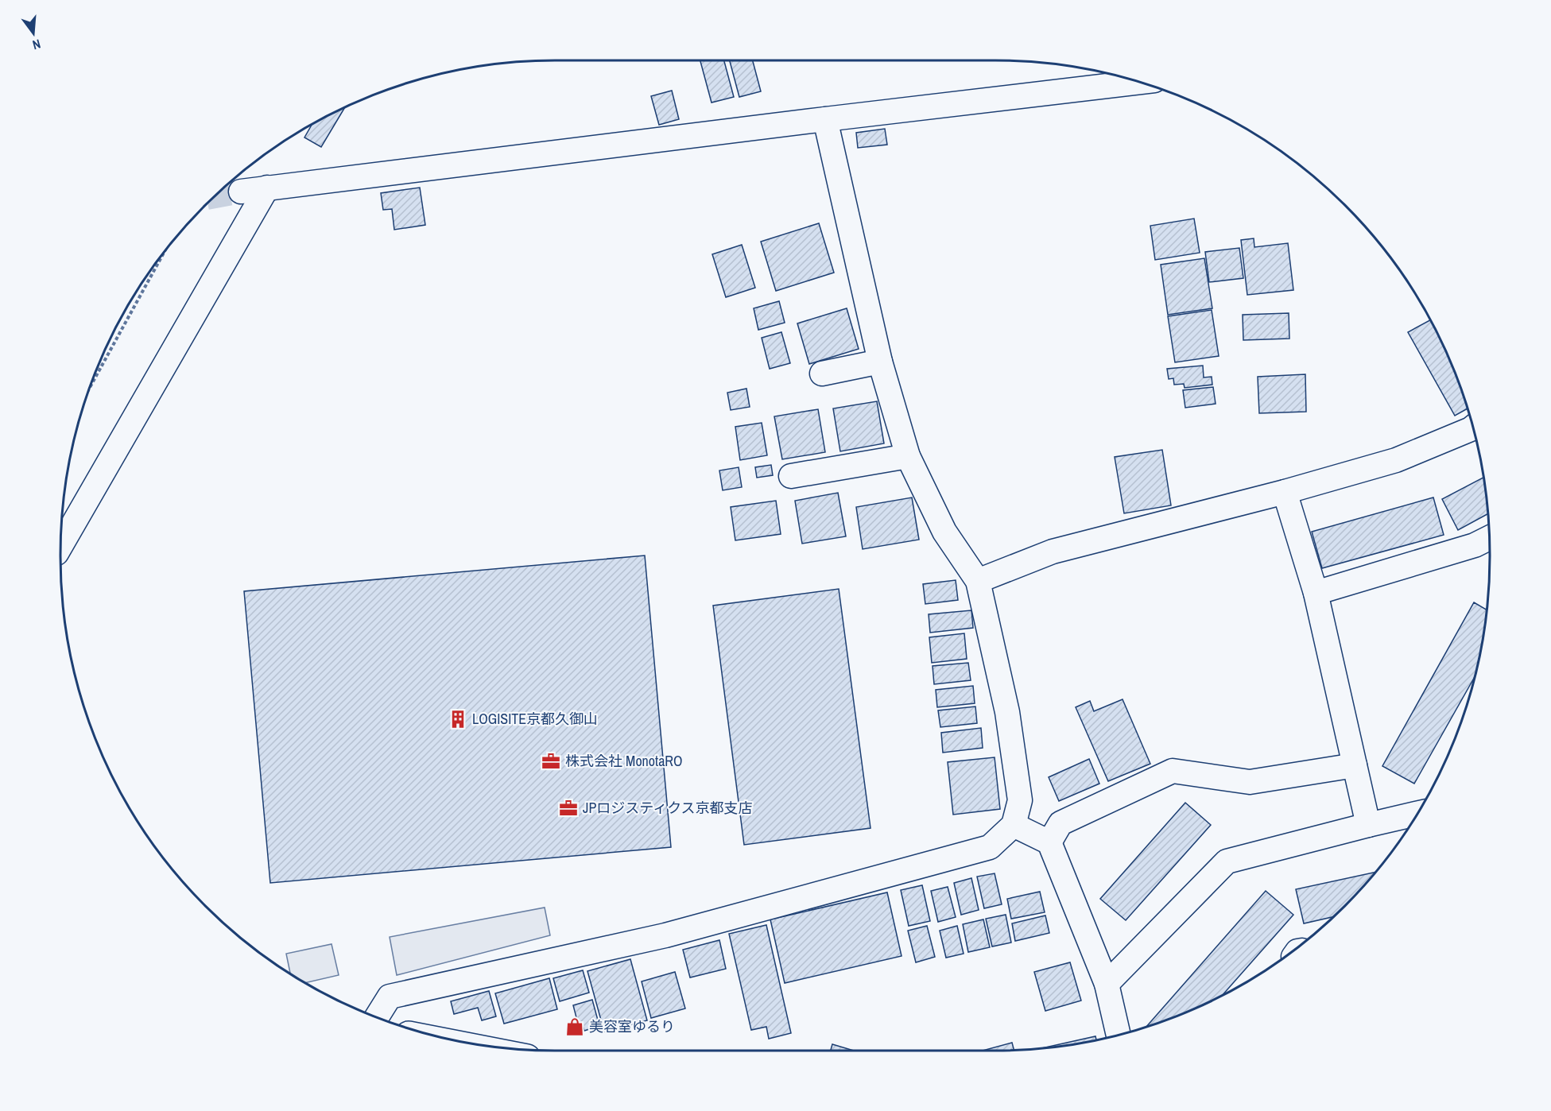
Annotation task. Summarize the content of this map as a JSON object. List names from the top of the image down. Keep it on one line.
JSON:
{"places":{"building":["LOGISITE京都久御山"],"office":["株式会社 MonotaRO","JPロジスティクス京都支店"],"shop":["美容室ゆるり"]},"north":"bottom"}
